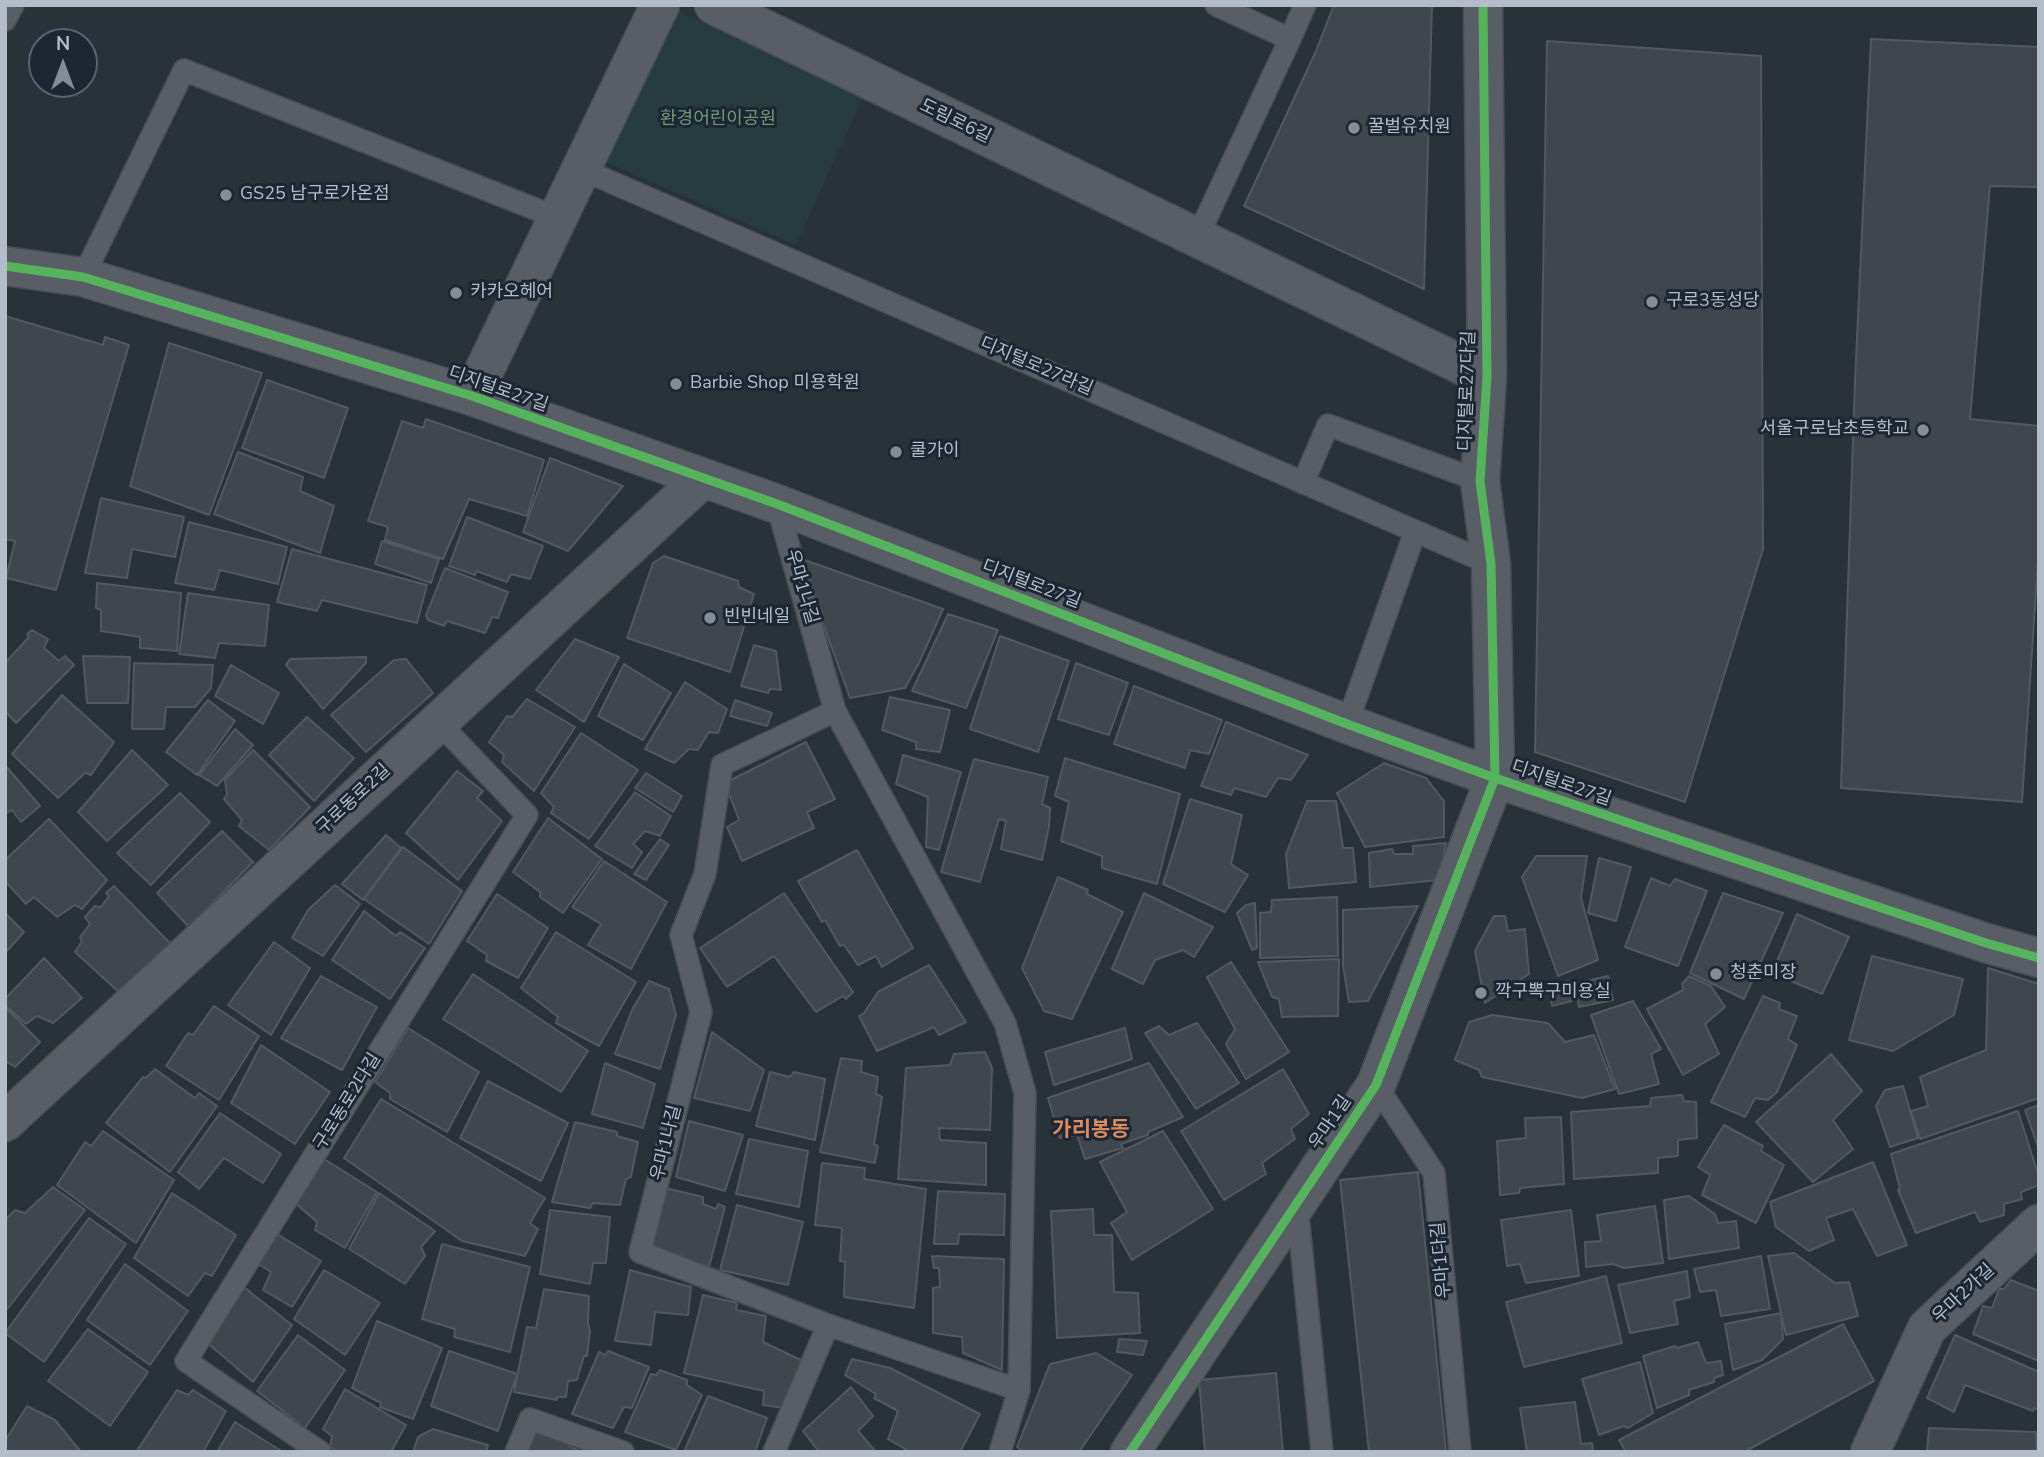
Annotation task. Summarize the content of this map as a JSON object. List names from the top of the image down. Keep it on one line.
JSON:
{"streets":{"street":["도림로6길","디지털로27길","디지털로27다길","구로동로2길","우마1길","우마2가길"],"lane":["디지털로27라길","우마1나길","구로동로2다길","우마1다길"]},"crossings":[["도림로6길","디지털로27다길"],["디지털로27라길","디지털로27다길"],["디지털로27길","디지털로27다길"],["디지털로27길","우마1나길"],["디지털로27길","구로동로2길"],["디지털로27길","우마1길"],["디지털로27다길","우마1길"],["구로동로2길","구로동로2다길"],["우마1길","우마1다길"]],"districts":["가리봉동"],"parks":["환경어린이공원"],"places":["꿀벌유치원","GS25 남구로가온점","카카오헤어","구로3동성당","Barbie Shop 미용학원","서울구로남초등학교","쿨가이","빈빈네일","청춘미장","깍구뽁구미용실"],"north":"top"}
